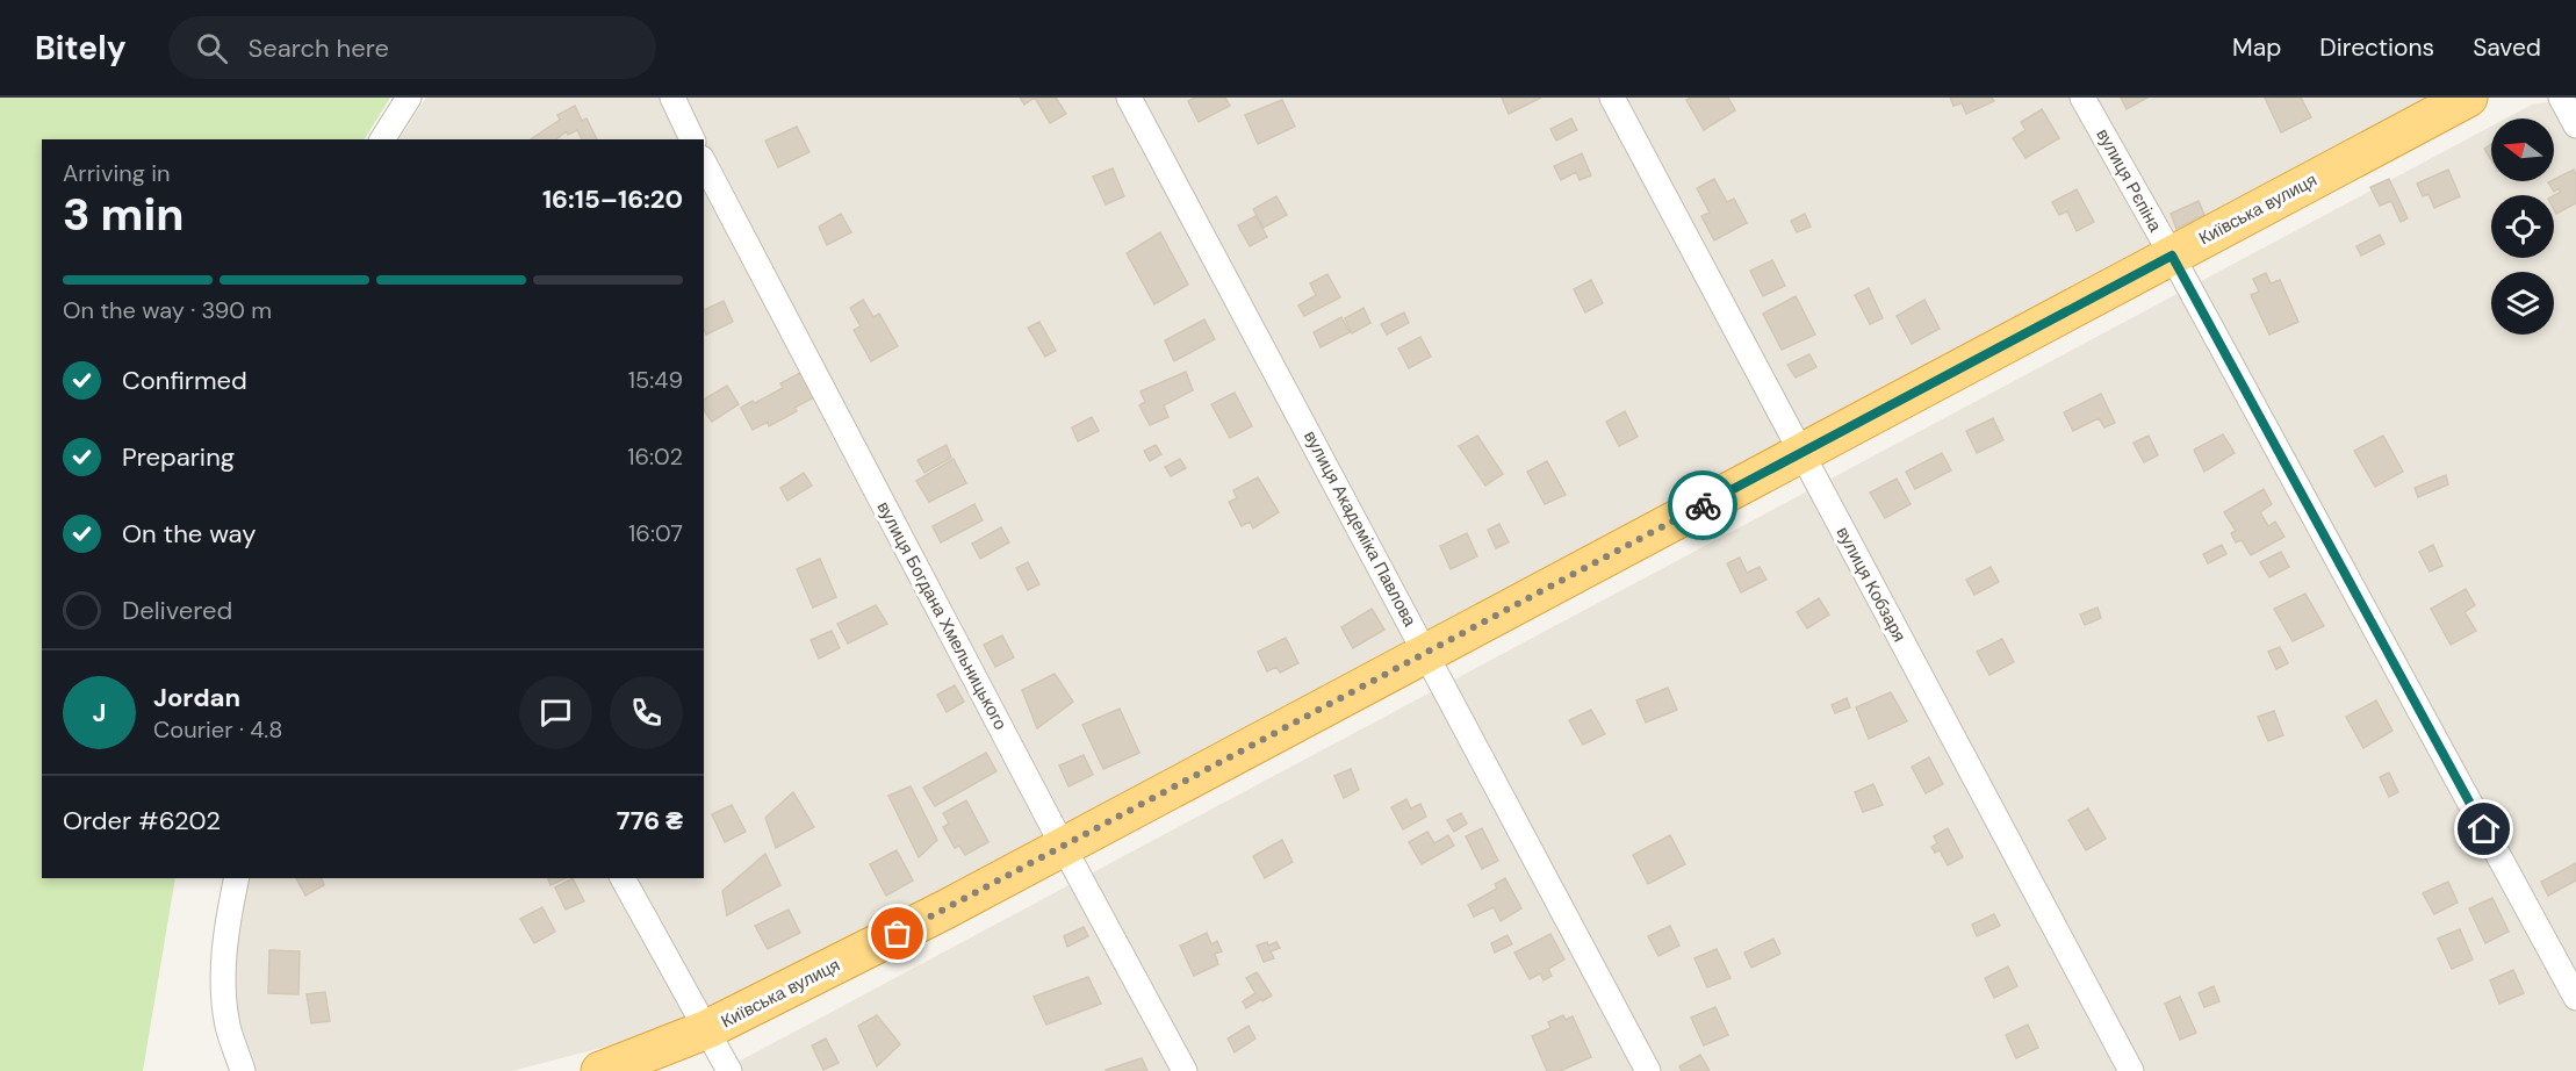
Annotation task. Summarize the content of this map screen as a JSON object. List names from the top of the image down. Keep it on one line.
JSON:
{"streets":{"highway":["Київська вулиця"],"street":["вулиця Рєпіна","вулиця Академіка Павлова","вулиця Кобзаря","вулиця Богдана Хмельницького"]},"crossings":[["вулиця Рєпіна","Київська вулиця"],["Київська вулиця","вулиця Академіка Павлова"],["Київська вулиця","вулиця Кобзаря"],["Київська вулиця","вулиця Богдана Хмельницького"]],"north":"left","page":{"header":"Bitely","search":"Search here","nav":["Map","Directions","Saved"],"heading":["3 min","Arriving in","16:15–16:20"],"panel":["Jordan","Courier · 4.8","Order #6202","776 ₴"],"bar":"On the way · 390 m","list":[["Confirmed","15:49"],["Preparing","16:02"],["On the way","16:07"],"Delivered"],"round":"J"}}
